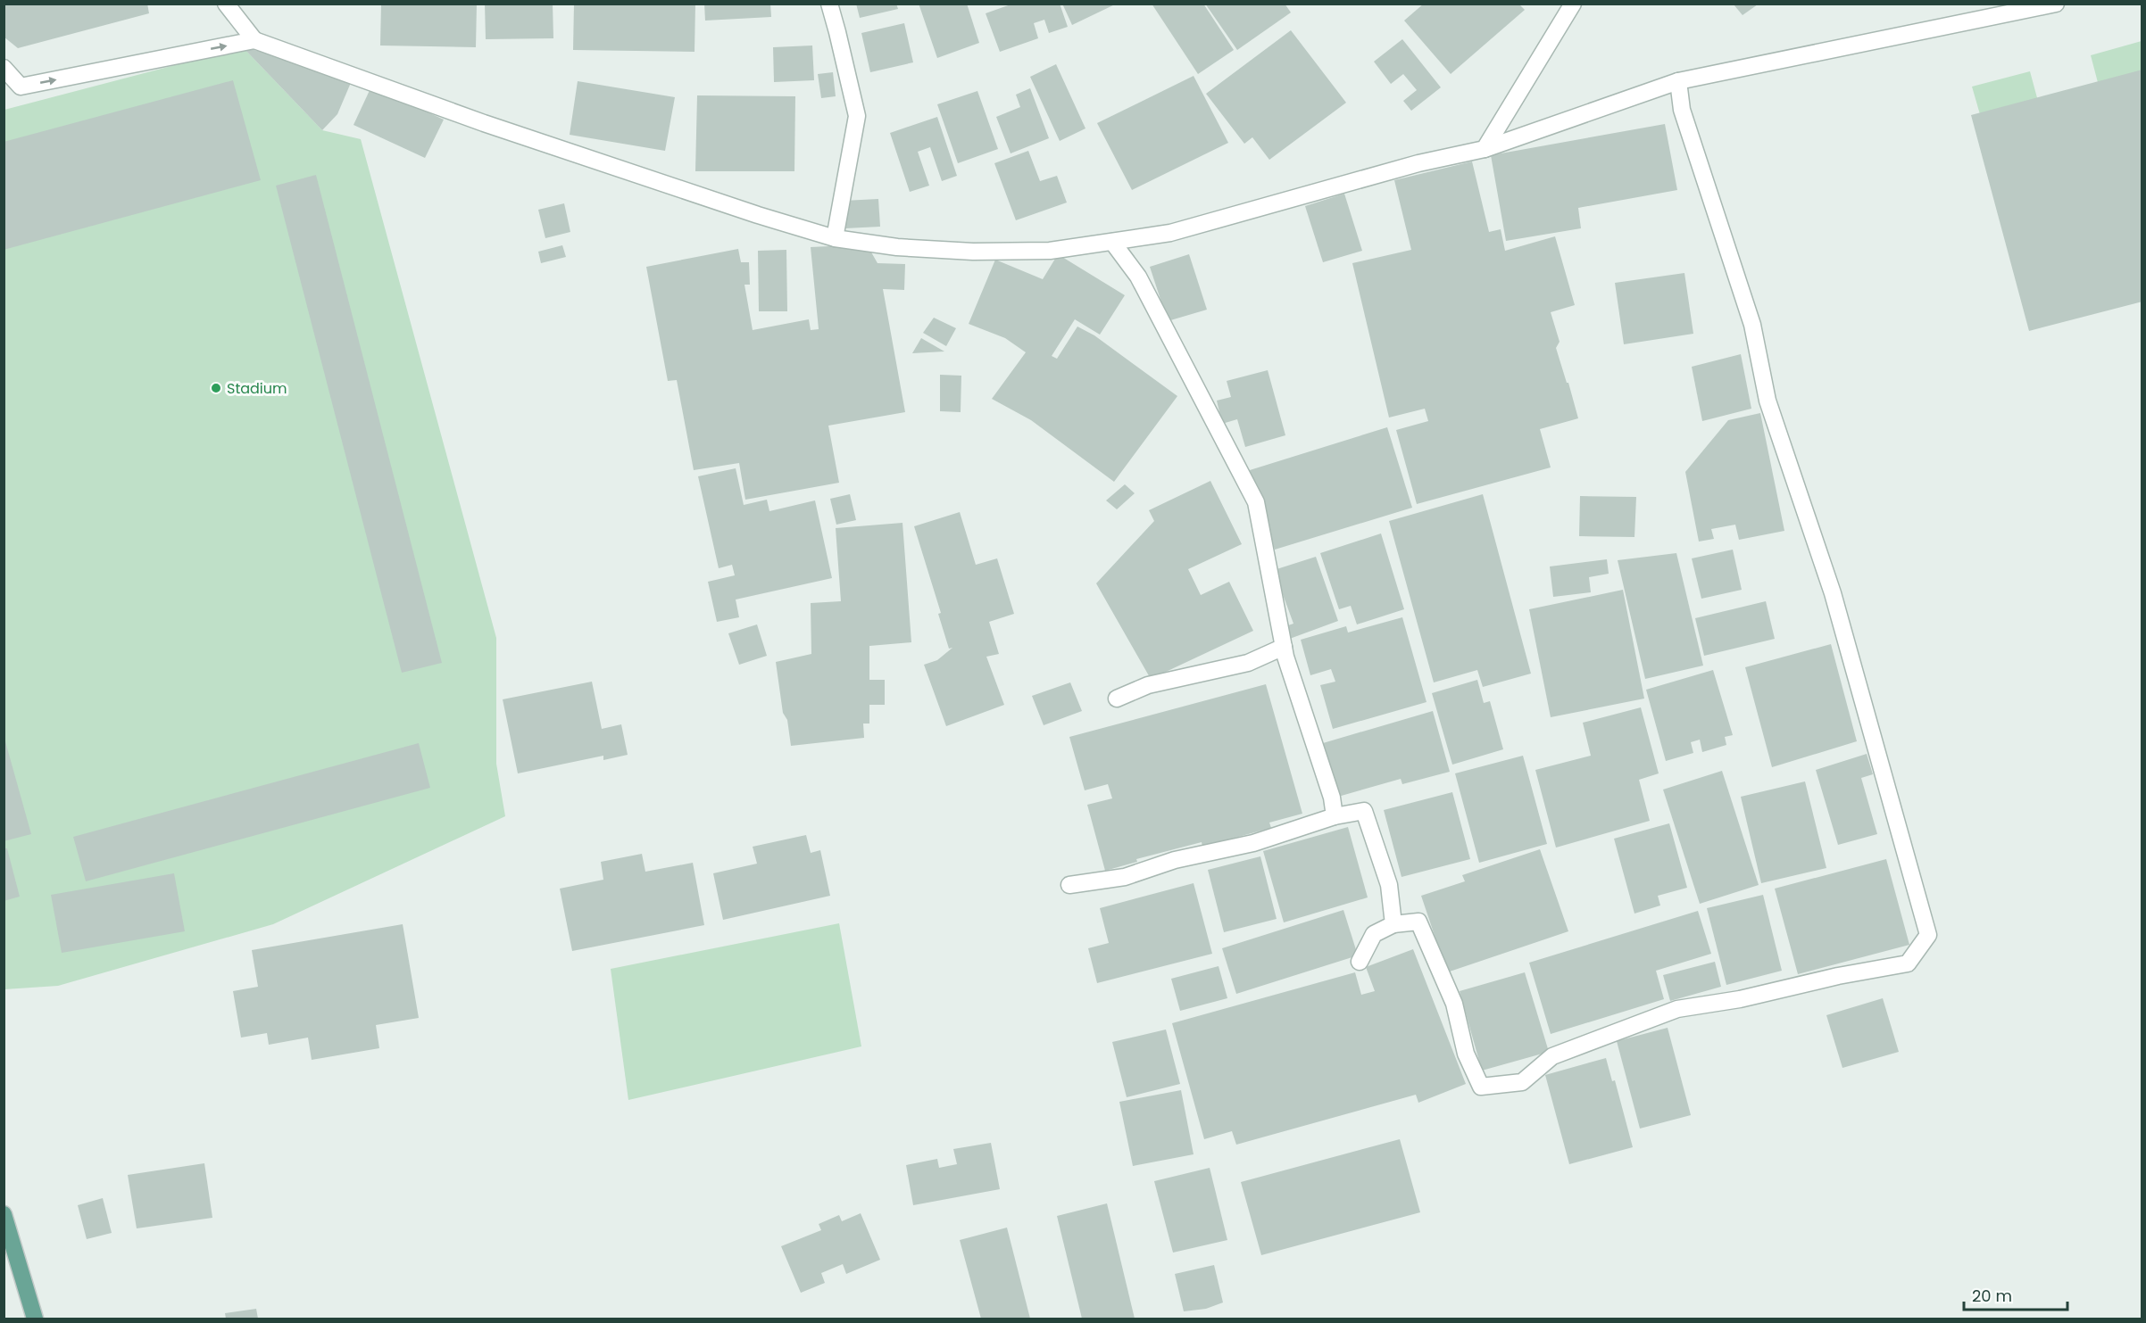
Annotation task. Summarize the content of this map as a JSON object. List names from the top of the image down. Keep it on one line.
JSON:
{"places":["Stadium"],"scale_bar":"20 m"}
